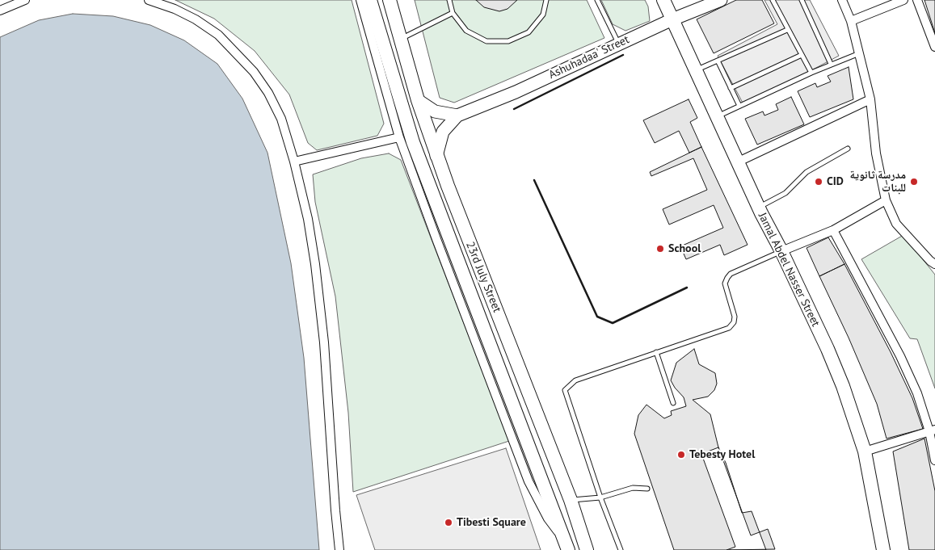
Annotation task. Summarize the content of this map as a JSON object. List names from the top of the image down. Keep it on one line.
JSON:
{"streets":{"main road":["Jamal Abdel Nasser Street","23rd July Street"],"street":["Ashuhadaa' Street"]},"crossings":[["Ashuhadaa' Street","Jamal Abdel Nasser Street"],["Ashuhadaa' Street","23rd July Street"]],"places":["CID","مدرسة ثانوية للبنات","School","Tebesty Hotel","Tibesti Square"]}
